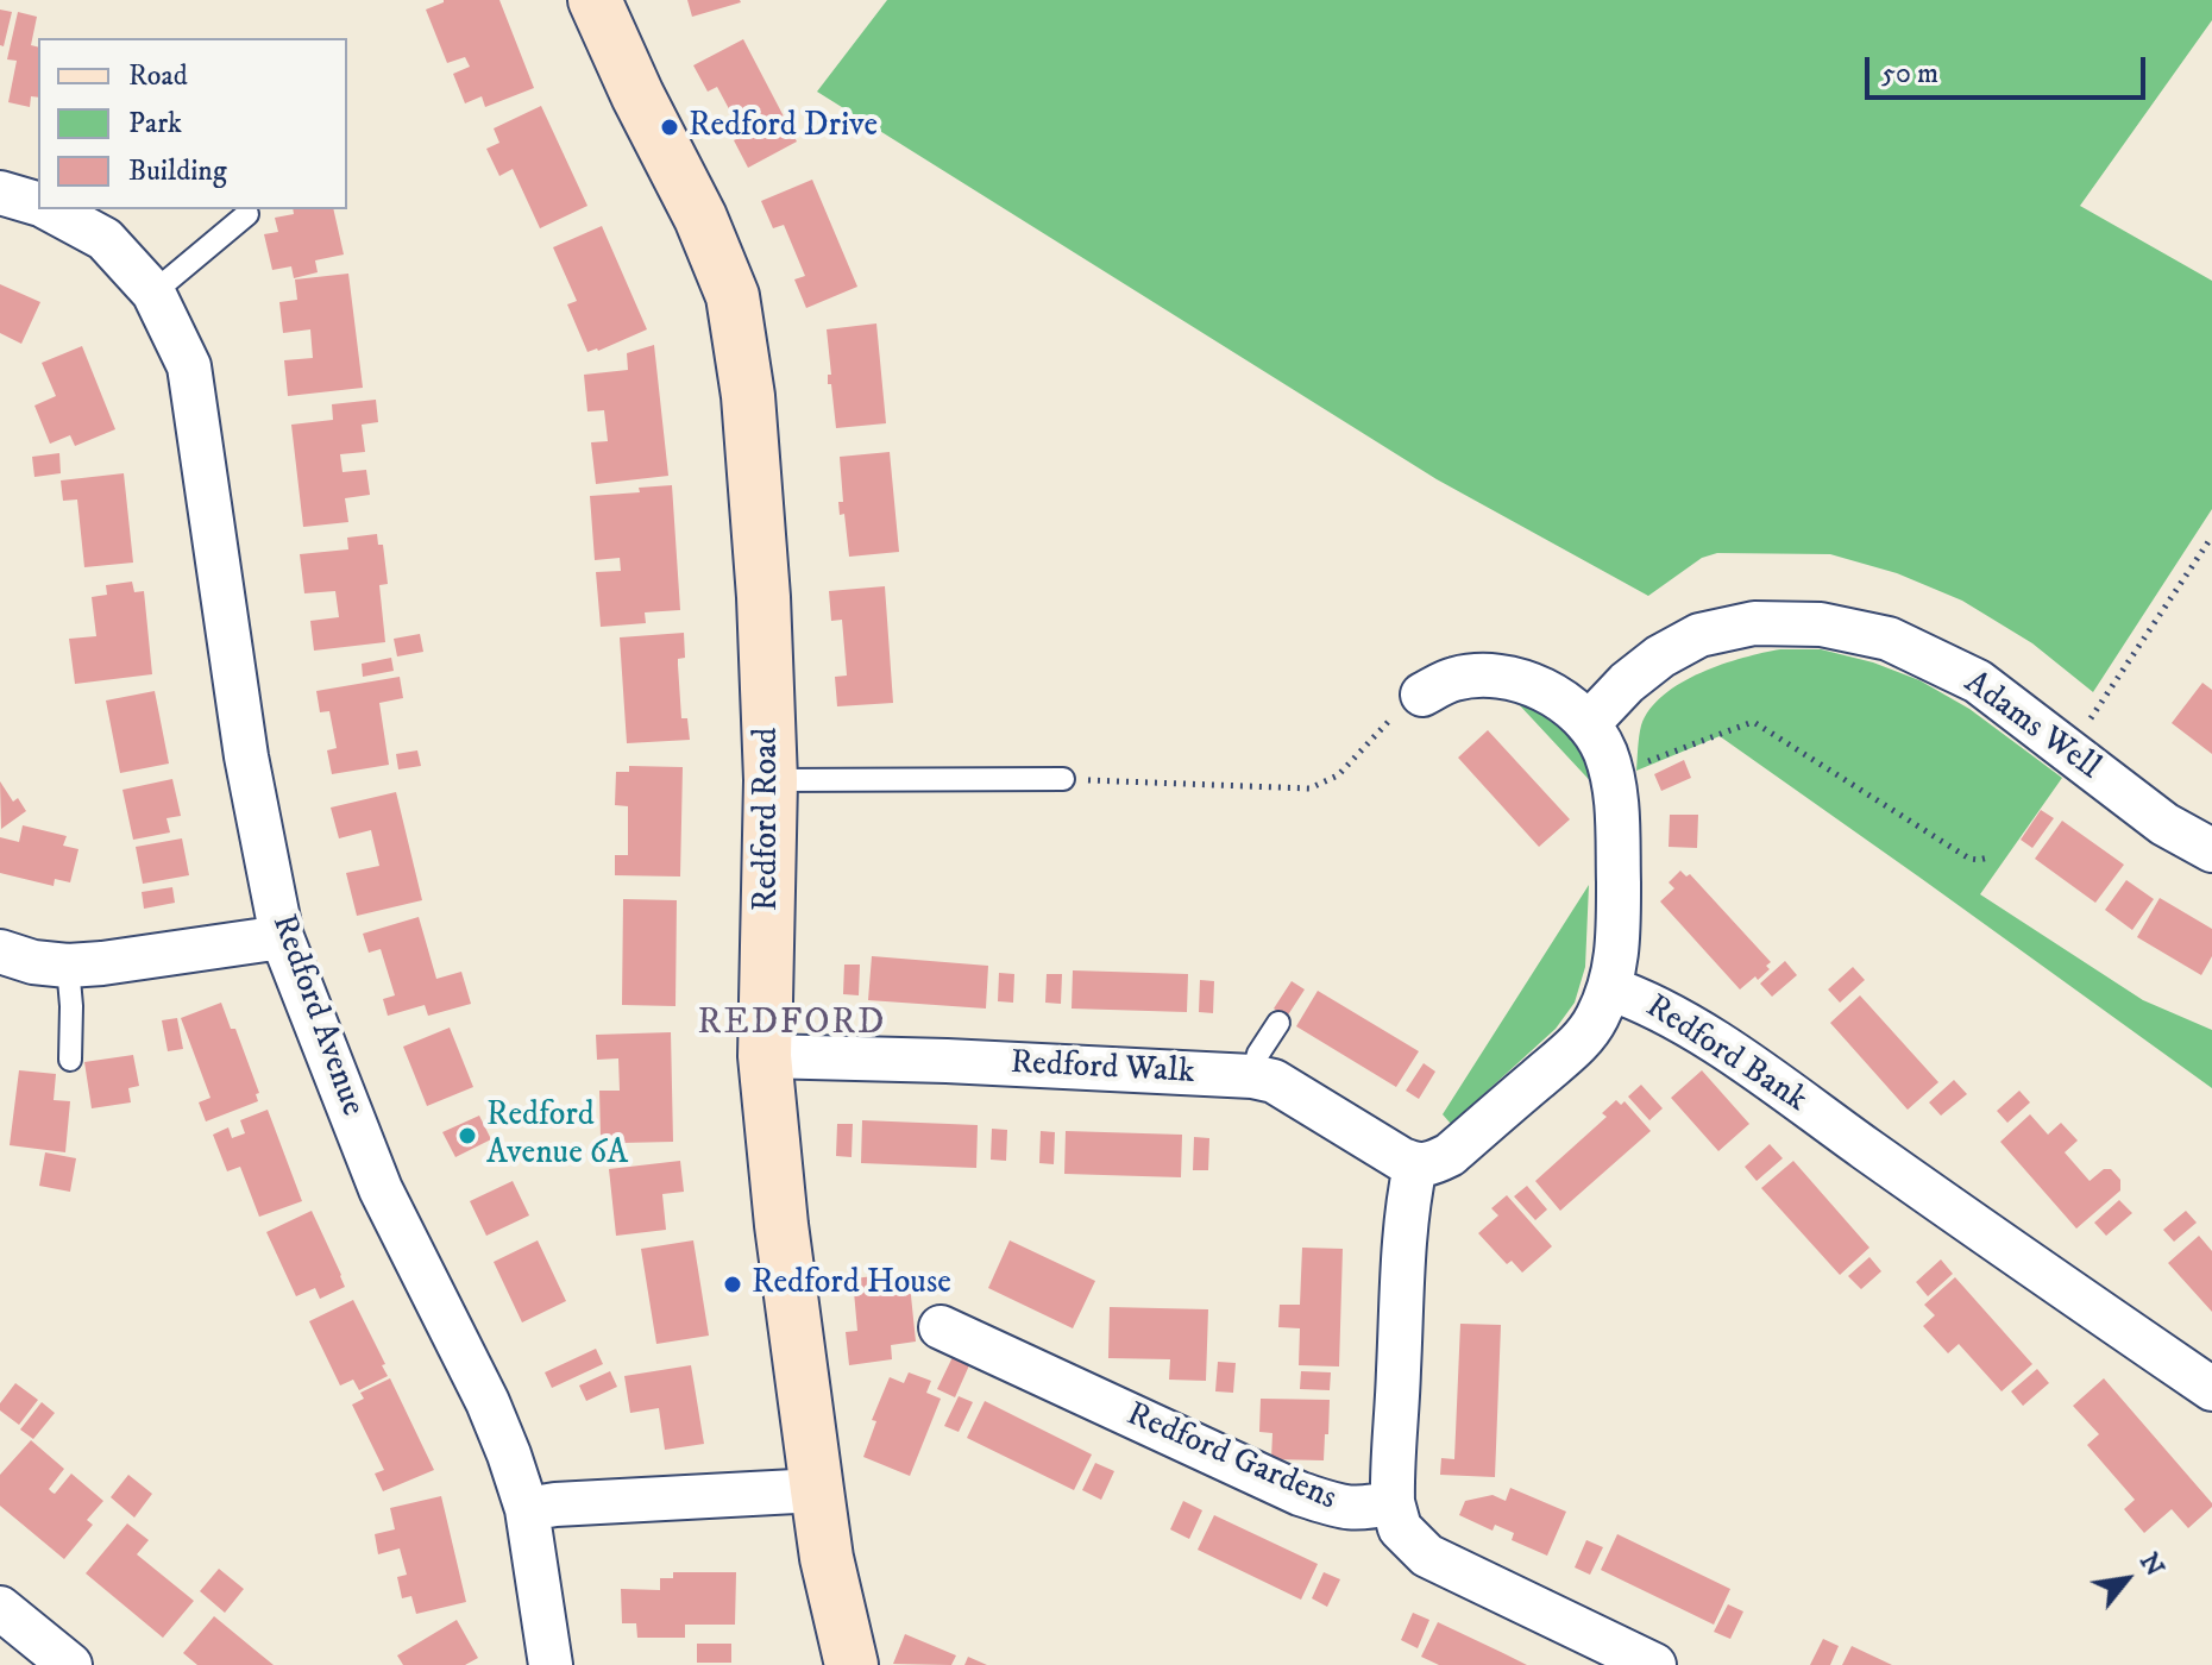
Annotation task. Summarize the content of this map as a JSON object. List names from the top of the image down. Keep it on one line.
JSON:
{"streets":{"main road":["Redford Road"],"street":["Adams Well","Redford Avenue","Redford Bank","Redford Walk","Redford Gardens"]},"crossings":[["Adams Well","Redford Bank"],["Redford Road","Redford Walk"]],"districts":["REDFORD"],"places":["Redford Drive","Redford Avenue 6A","Redford House"],"legend":["Road","Park","Building"],"scale_bar":"50 m","north":"top right"}
